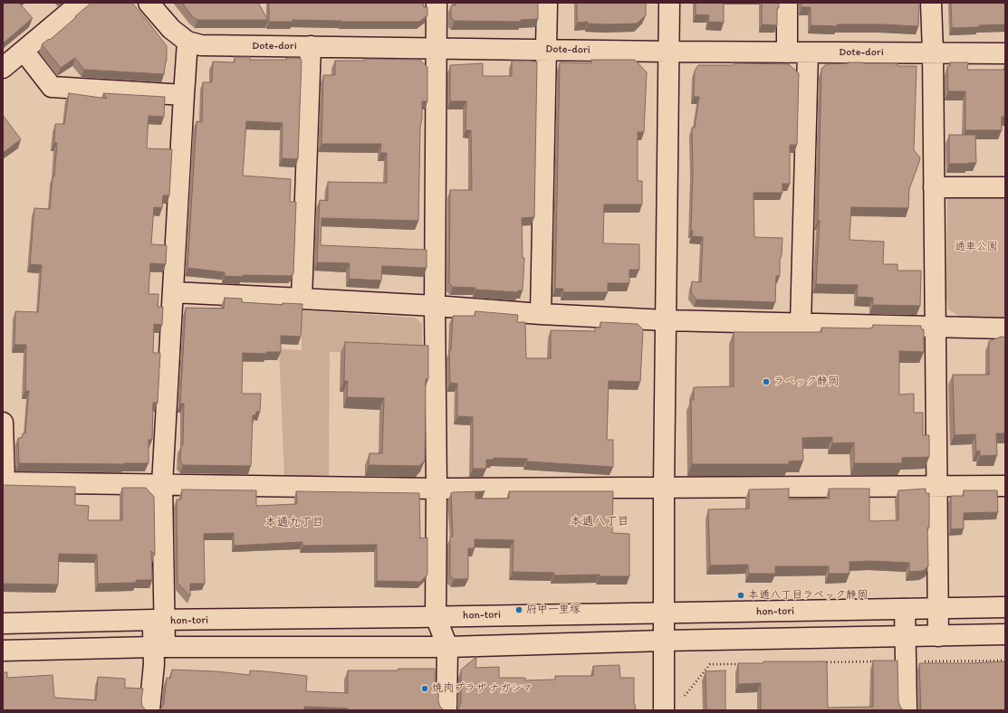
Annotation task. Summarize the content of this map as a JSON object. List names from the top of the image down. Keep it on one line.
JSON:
{"streets":{"street":["Dote-dori","hon-tori"]},"districts":["本通八丁目","本通九丁目"],"parks":["通車公園"],"places":["ラペック静岡","本通八丁目ラペック静岡","府中一里塚","焼肉プラザ ナガシマ"]}
